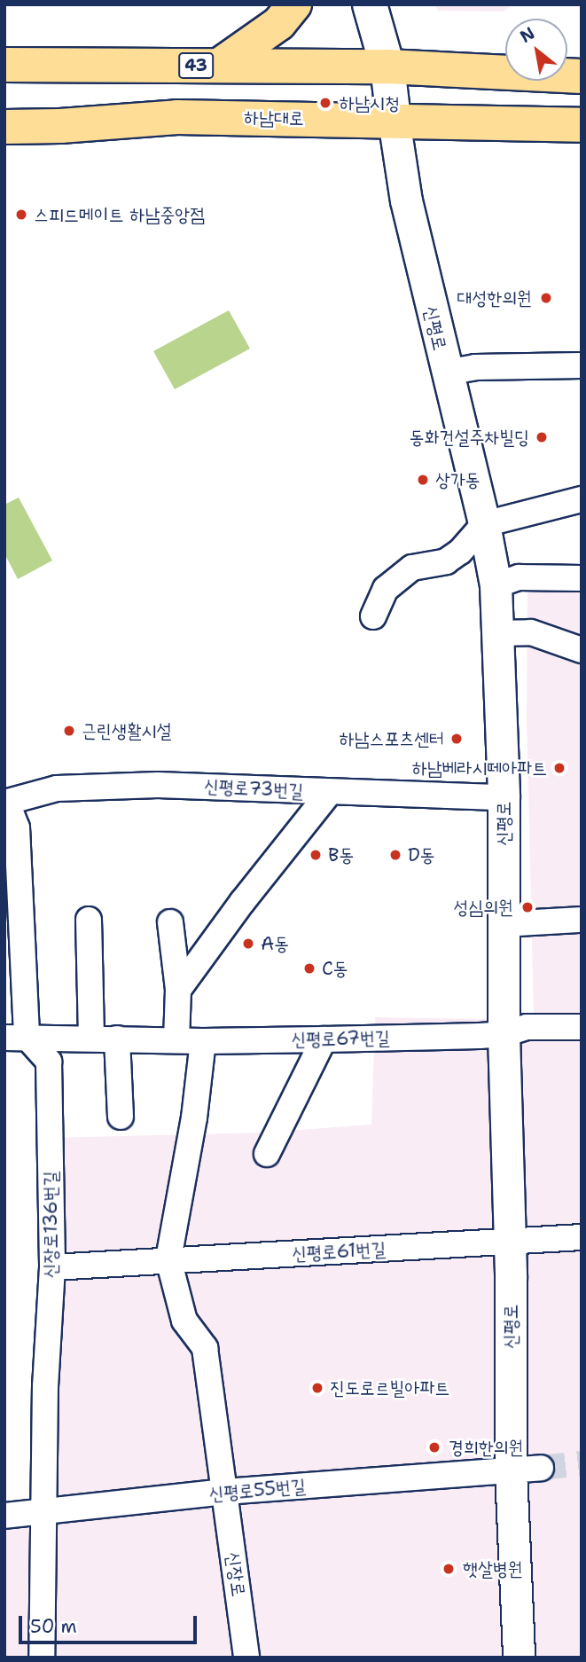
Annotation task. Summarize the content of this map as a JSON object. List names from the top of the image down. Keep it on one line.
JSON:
{"streets":{"main road":["43","하남대로","신평로"],"street":["신평로73번길","신평로67번길","신장로136번길","신평로61번길","신평로55번길","신장로"]},"crossings":[["43","신평로"],["하남대로","신평로"],["신평로","신평로73번길"],["신평로","신평로67번길"],["신평로","신평로61번길"],["신평로","신평로55번길"],["신평로67번길","신장로136번길"],["신장로136번길","신평로61번길"],["신장로136번길","신평로55번길"],["신평로55번길","신장로"]],"places":["하남시청","스피드메이트 하남중앙점","대성한의원","동화건설주차빌딩","상가동","근린생활시설","하남스포츠센터","하남베라시떼아파트","B동","D동","성심의원","A동","C동","진도로르빌아파트","경희한의원","햇살병원"],"scale_bar":"50 m","north":"top left"}
